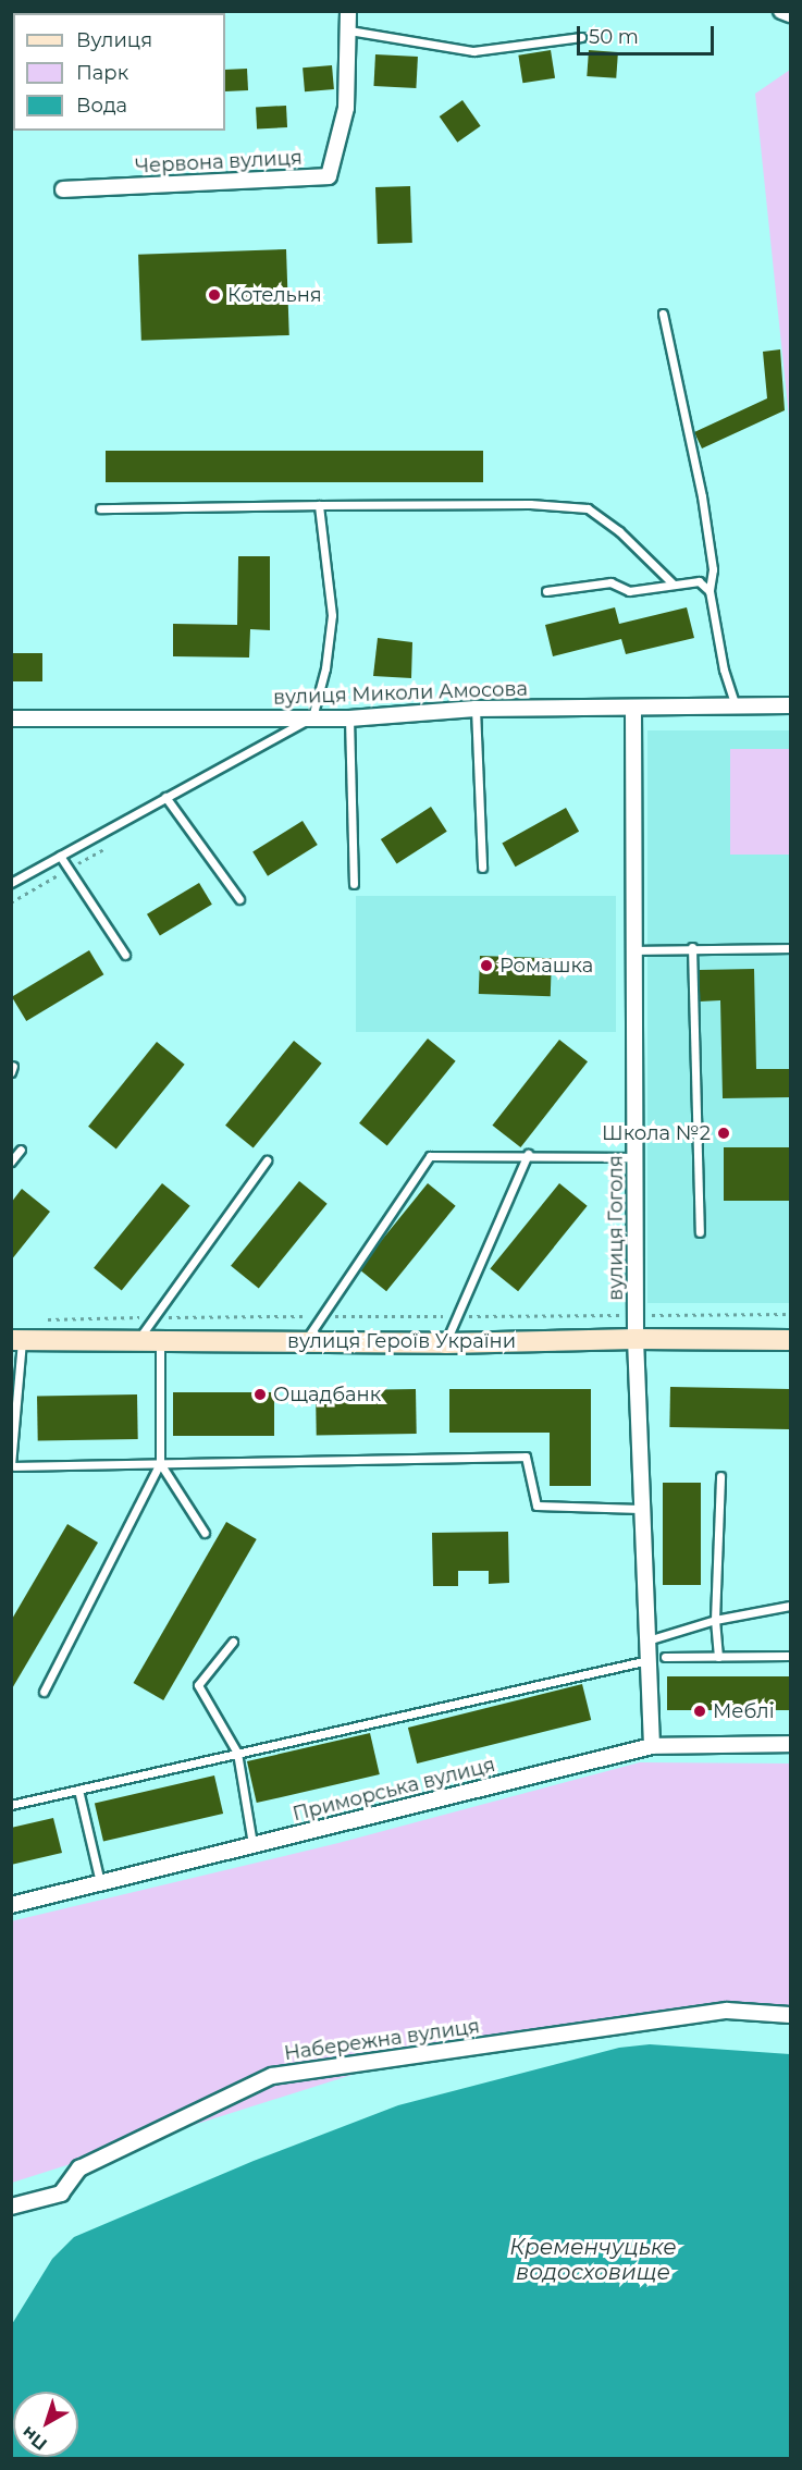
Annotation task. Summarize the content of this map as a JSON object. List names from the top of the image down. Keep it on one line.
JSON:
{"streets":{"main road":["вулиця Героїв України"],"street":["Червона вулиця","вулиця Миколи Амосова","вулиця Гоголя","Приморська вулиця","Набережна вулиця"]},"crossings":[["вулиця Миколи Амосова","вулиця Гоголя"],["вулиця Гоголя","вулиця Героїв України"],["вулиця Гоголя","Приморська вулиця"]],"water":["Кременчуцьке водосховище"],"places":["Котельня","Ромашка","Школа №2","Ощадбанк","Меблі"],"legend":["Вулиця","Парк","Вода"],"scale_bar":"50 m","north":"bottom left"}
